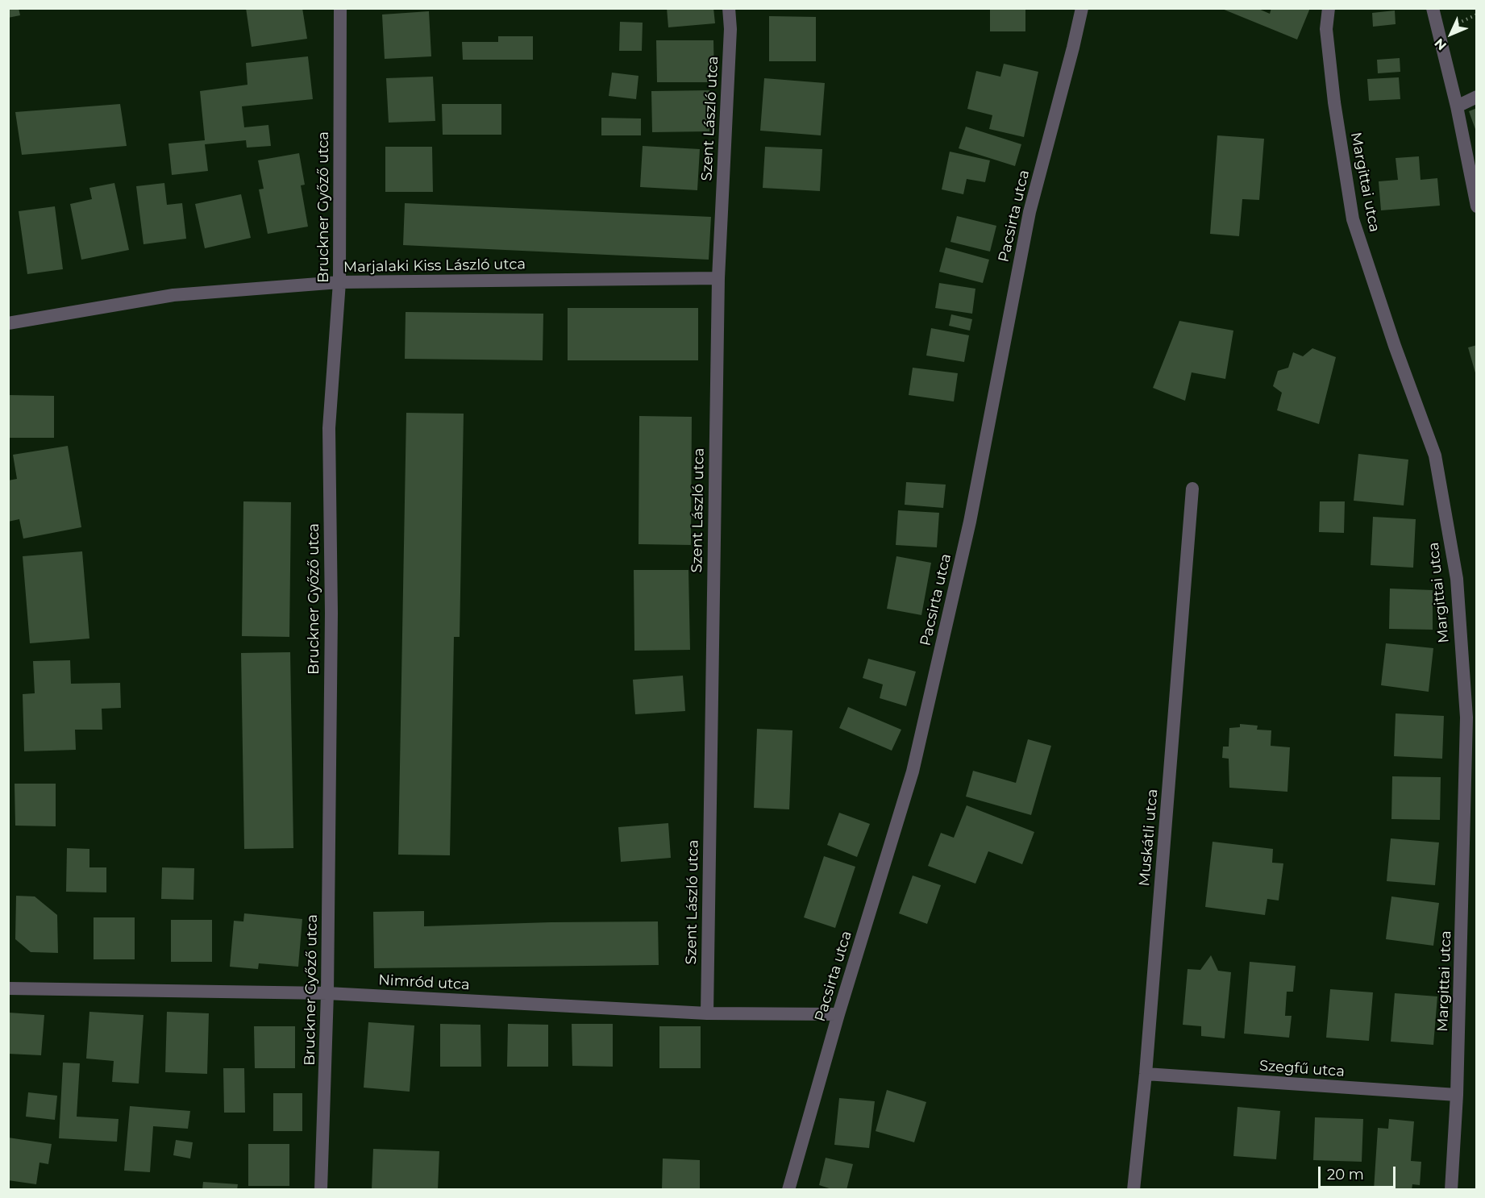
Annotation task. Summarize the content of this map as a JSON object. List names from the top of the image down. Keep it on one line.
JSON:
{"streets":{"street":["Szent László utca","Margittai utca","Bruckner Győző utca","Pacsirta utca","Marjalaki Kiss László utca","Muskátli utca","Nimród utca","Szegfű utca"]},"crossings":[["Szent László utca","Marjalaki Kiss László utca"],["Szent László utca","Nimród utca"],["Margittai utca","Szegfű utca"],["Bruckner Győző utca","Marjalaki Kiss László utca"],["Bruckner Győző utca","Nimród utca"],["Pacsirta utca","Nimród utca"],["Muskátli utca","Szegfű utca"]],"scale_bar":"20 m","north":"bottom left"}
